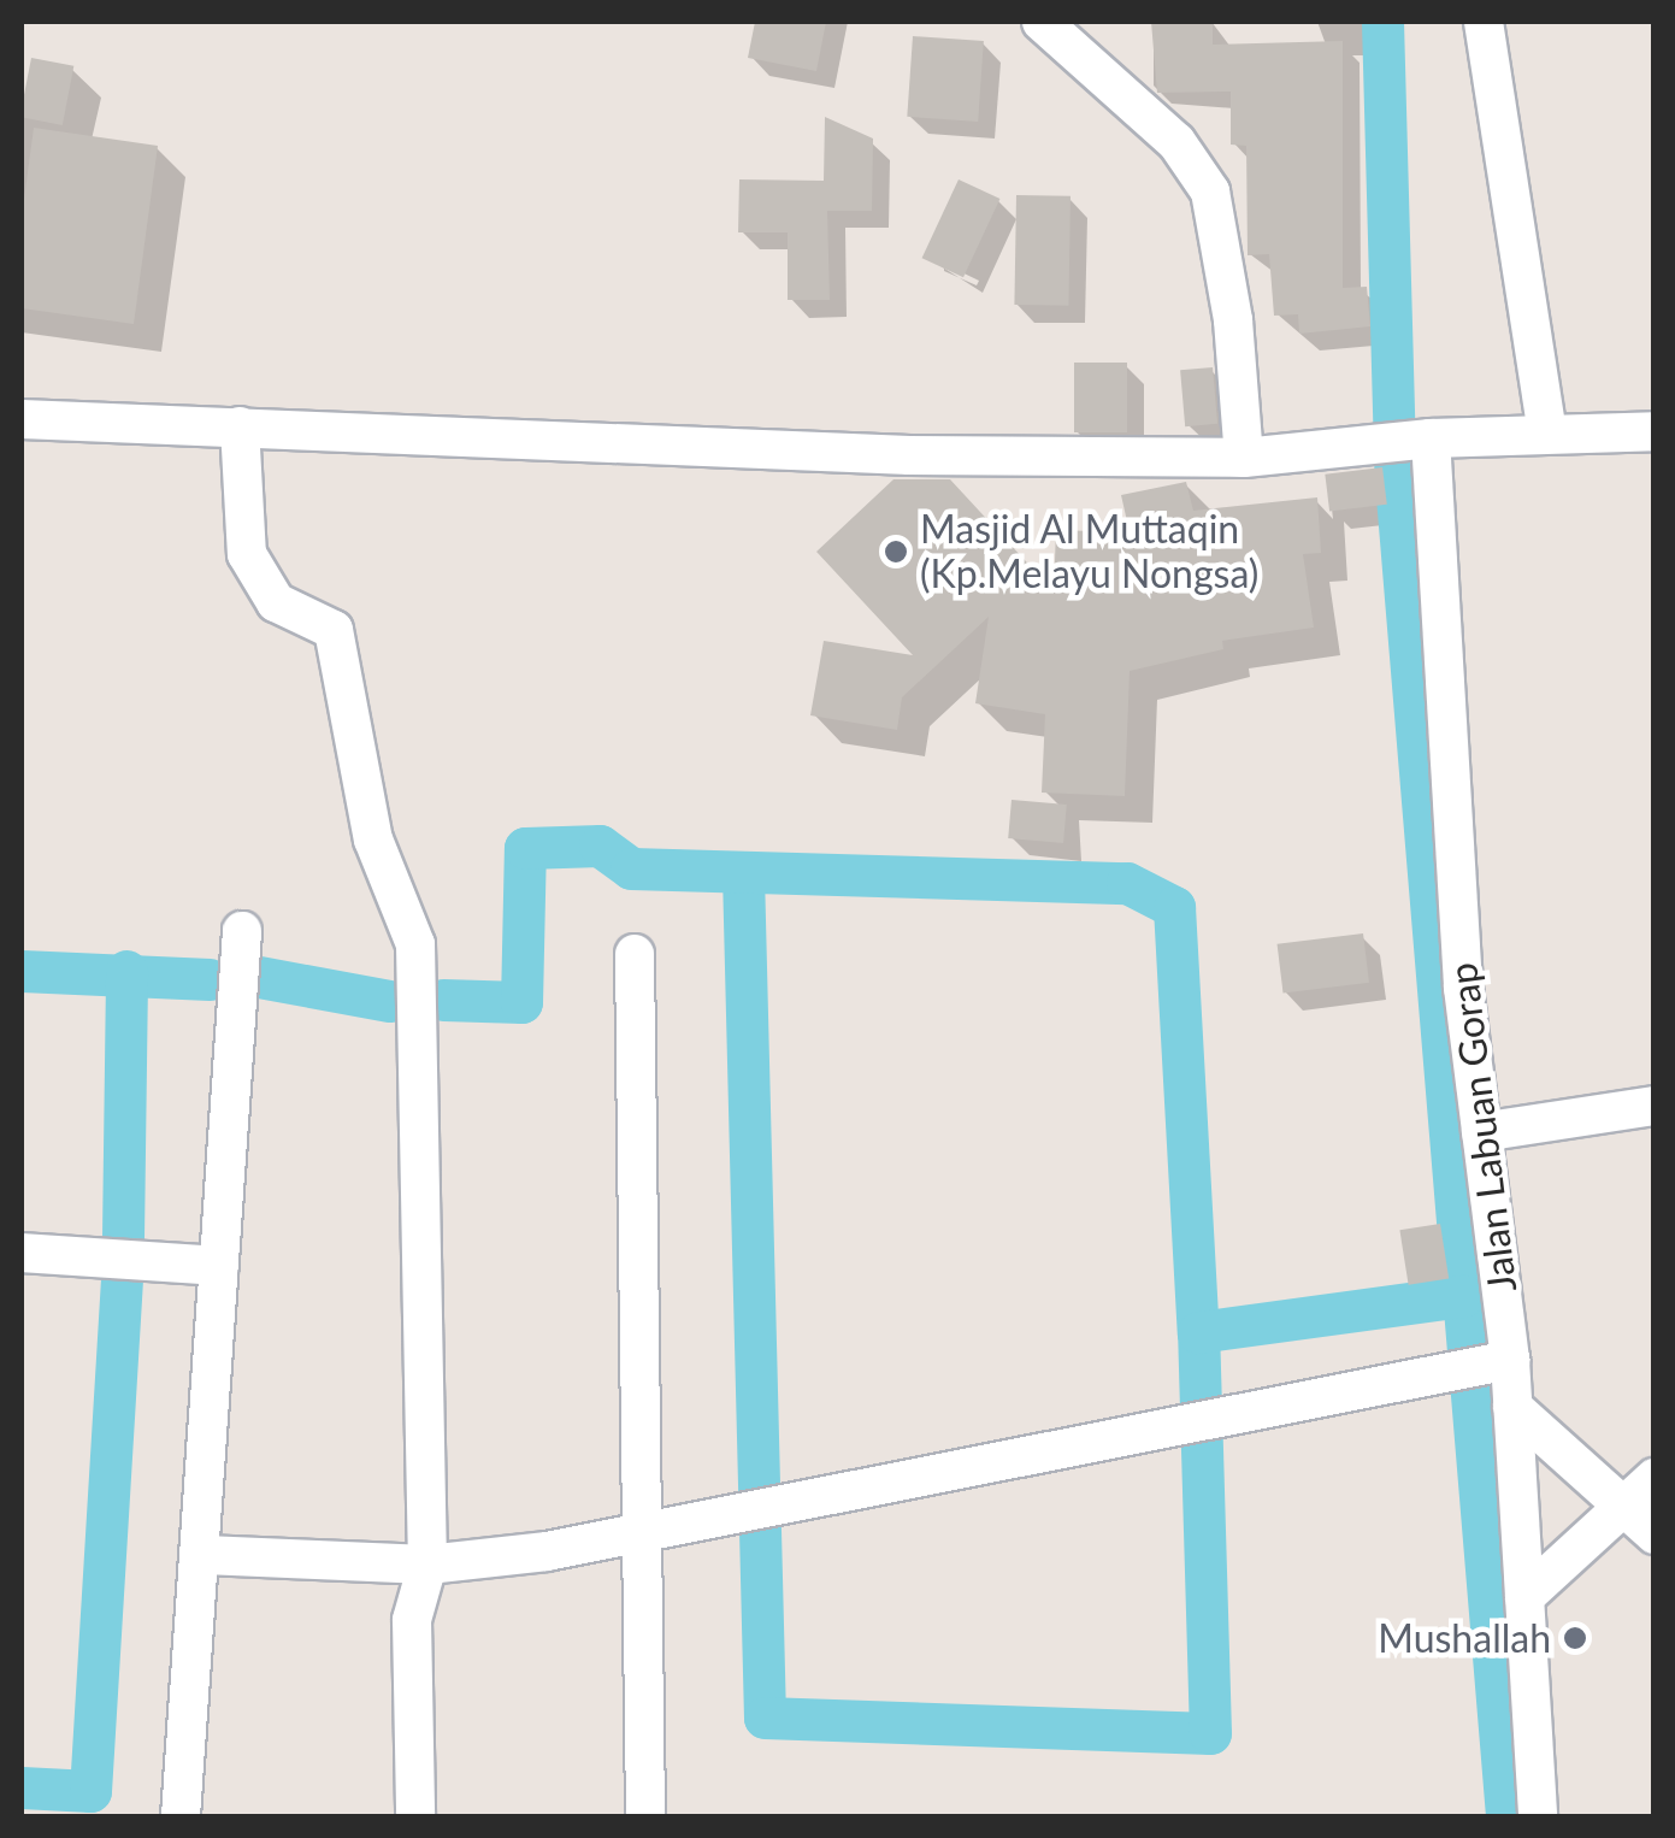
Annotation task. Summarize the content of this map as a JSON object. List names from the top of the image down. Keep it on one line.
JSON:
{"streets":{"street":["Jalan Labuan Gorap"]},"places":["Masjid Al Muttaqin (Kp.Melayu Nongsa)","Mushallah"]}
